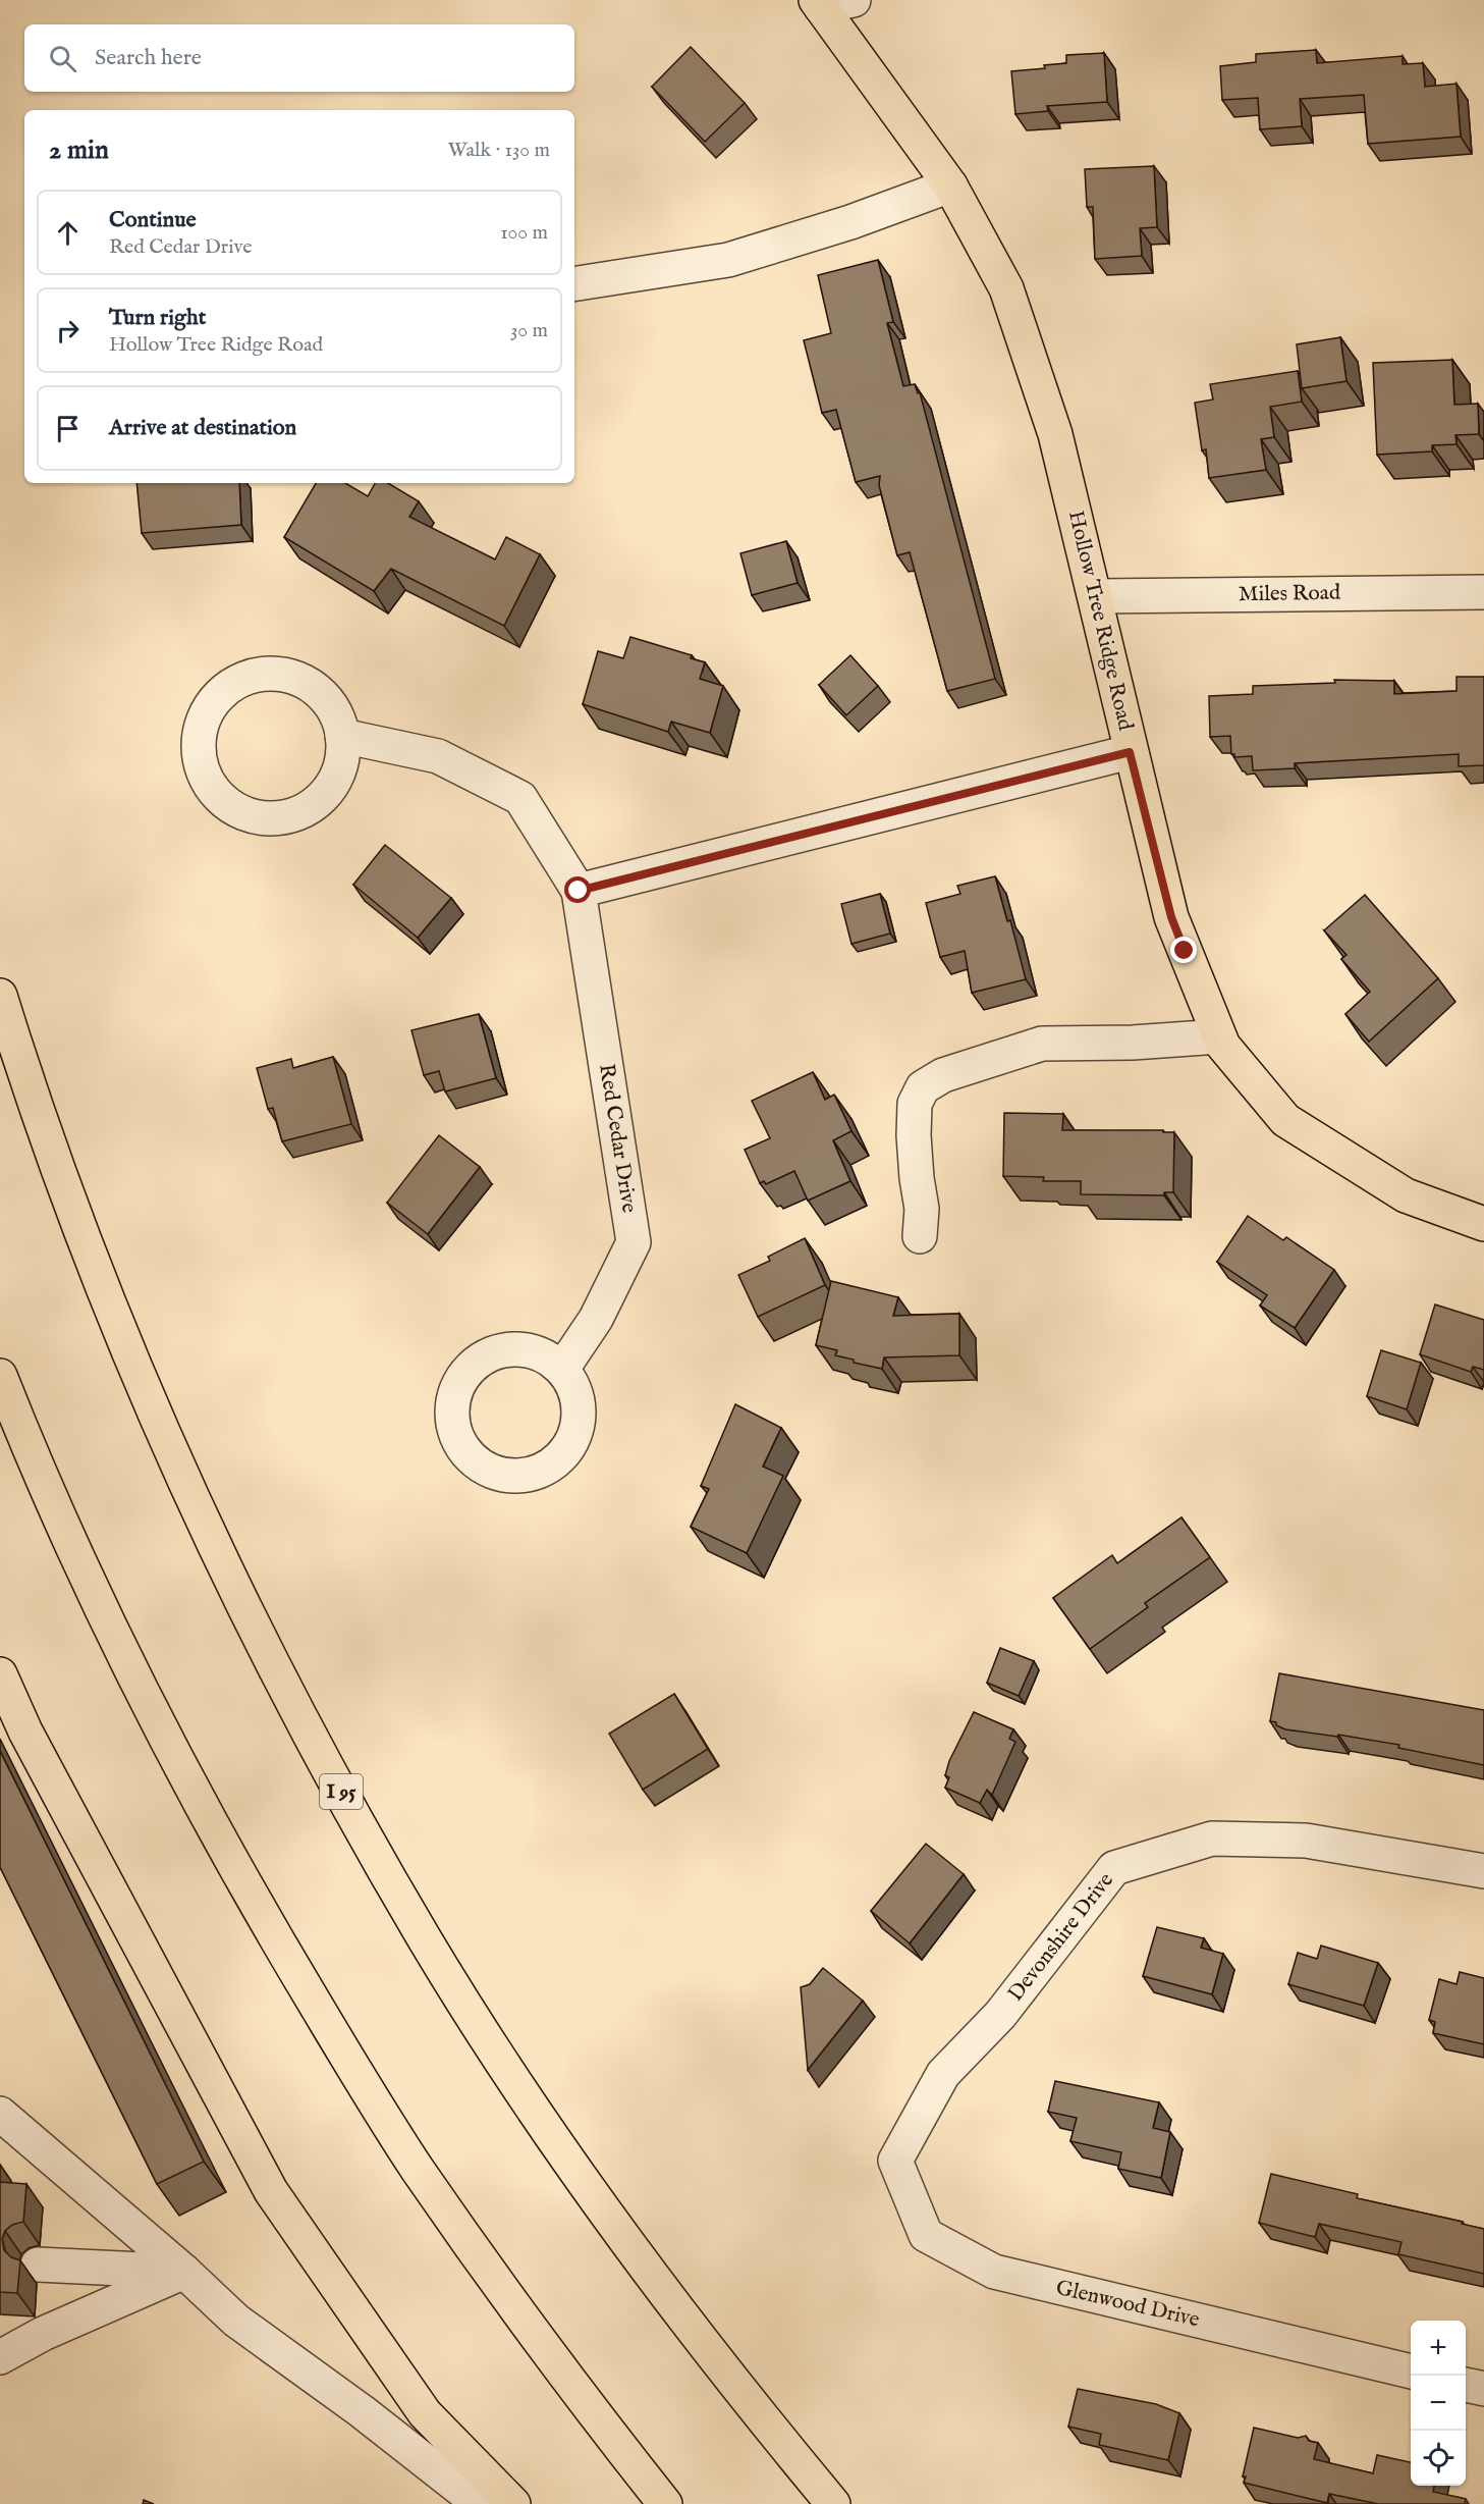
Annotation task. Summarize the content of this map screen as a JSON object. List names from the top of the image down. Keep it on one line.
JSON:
{"streets":{"main road":["Hollow Tree Ridge Road","I 95"],"street":["Miles Road","Red Cedar Drive","Devonshire Drive","Glenwood Drive"]},"crossings":[["Miles Road","Hollow Tree Ridge Road"],["Devonshire Drive","Glenwood Drive"]],"page":{"search":"Search here","heading":["2 min","Walk · 130 m"],"list":[["Continue","Red Cedar Drive","100 m"],["Turn right","Hollow Tree Ridge Road","30 m"],"Arrive at destination"],"map_buttons":["+","−"]}}
